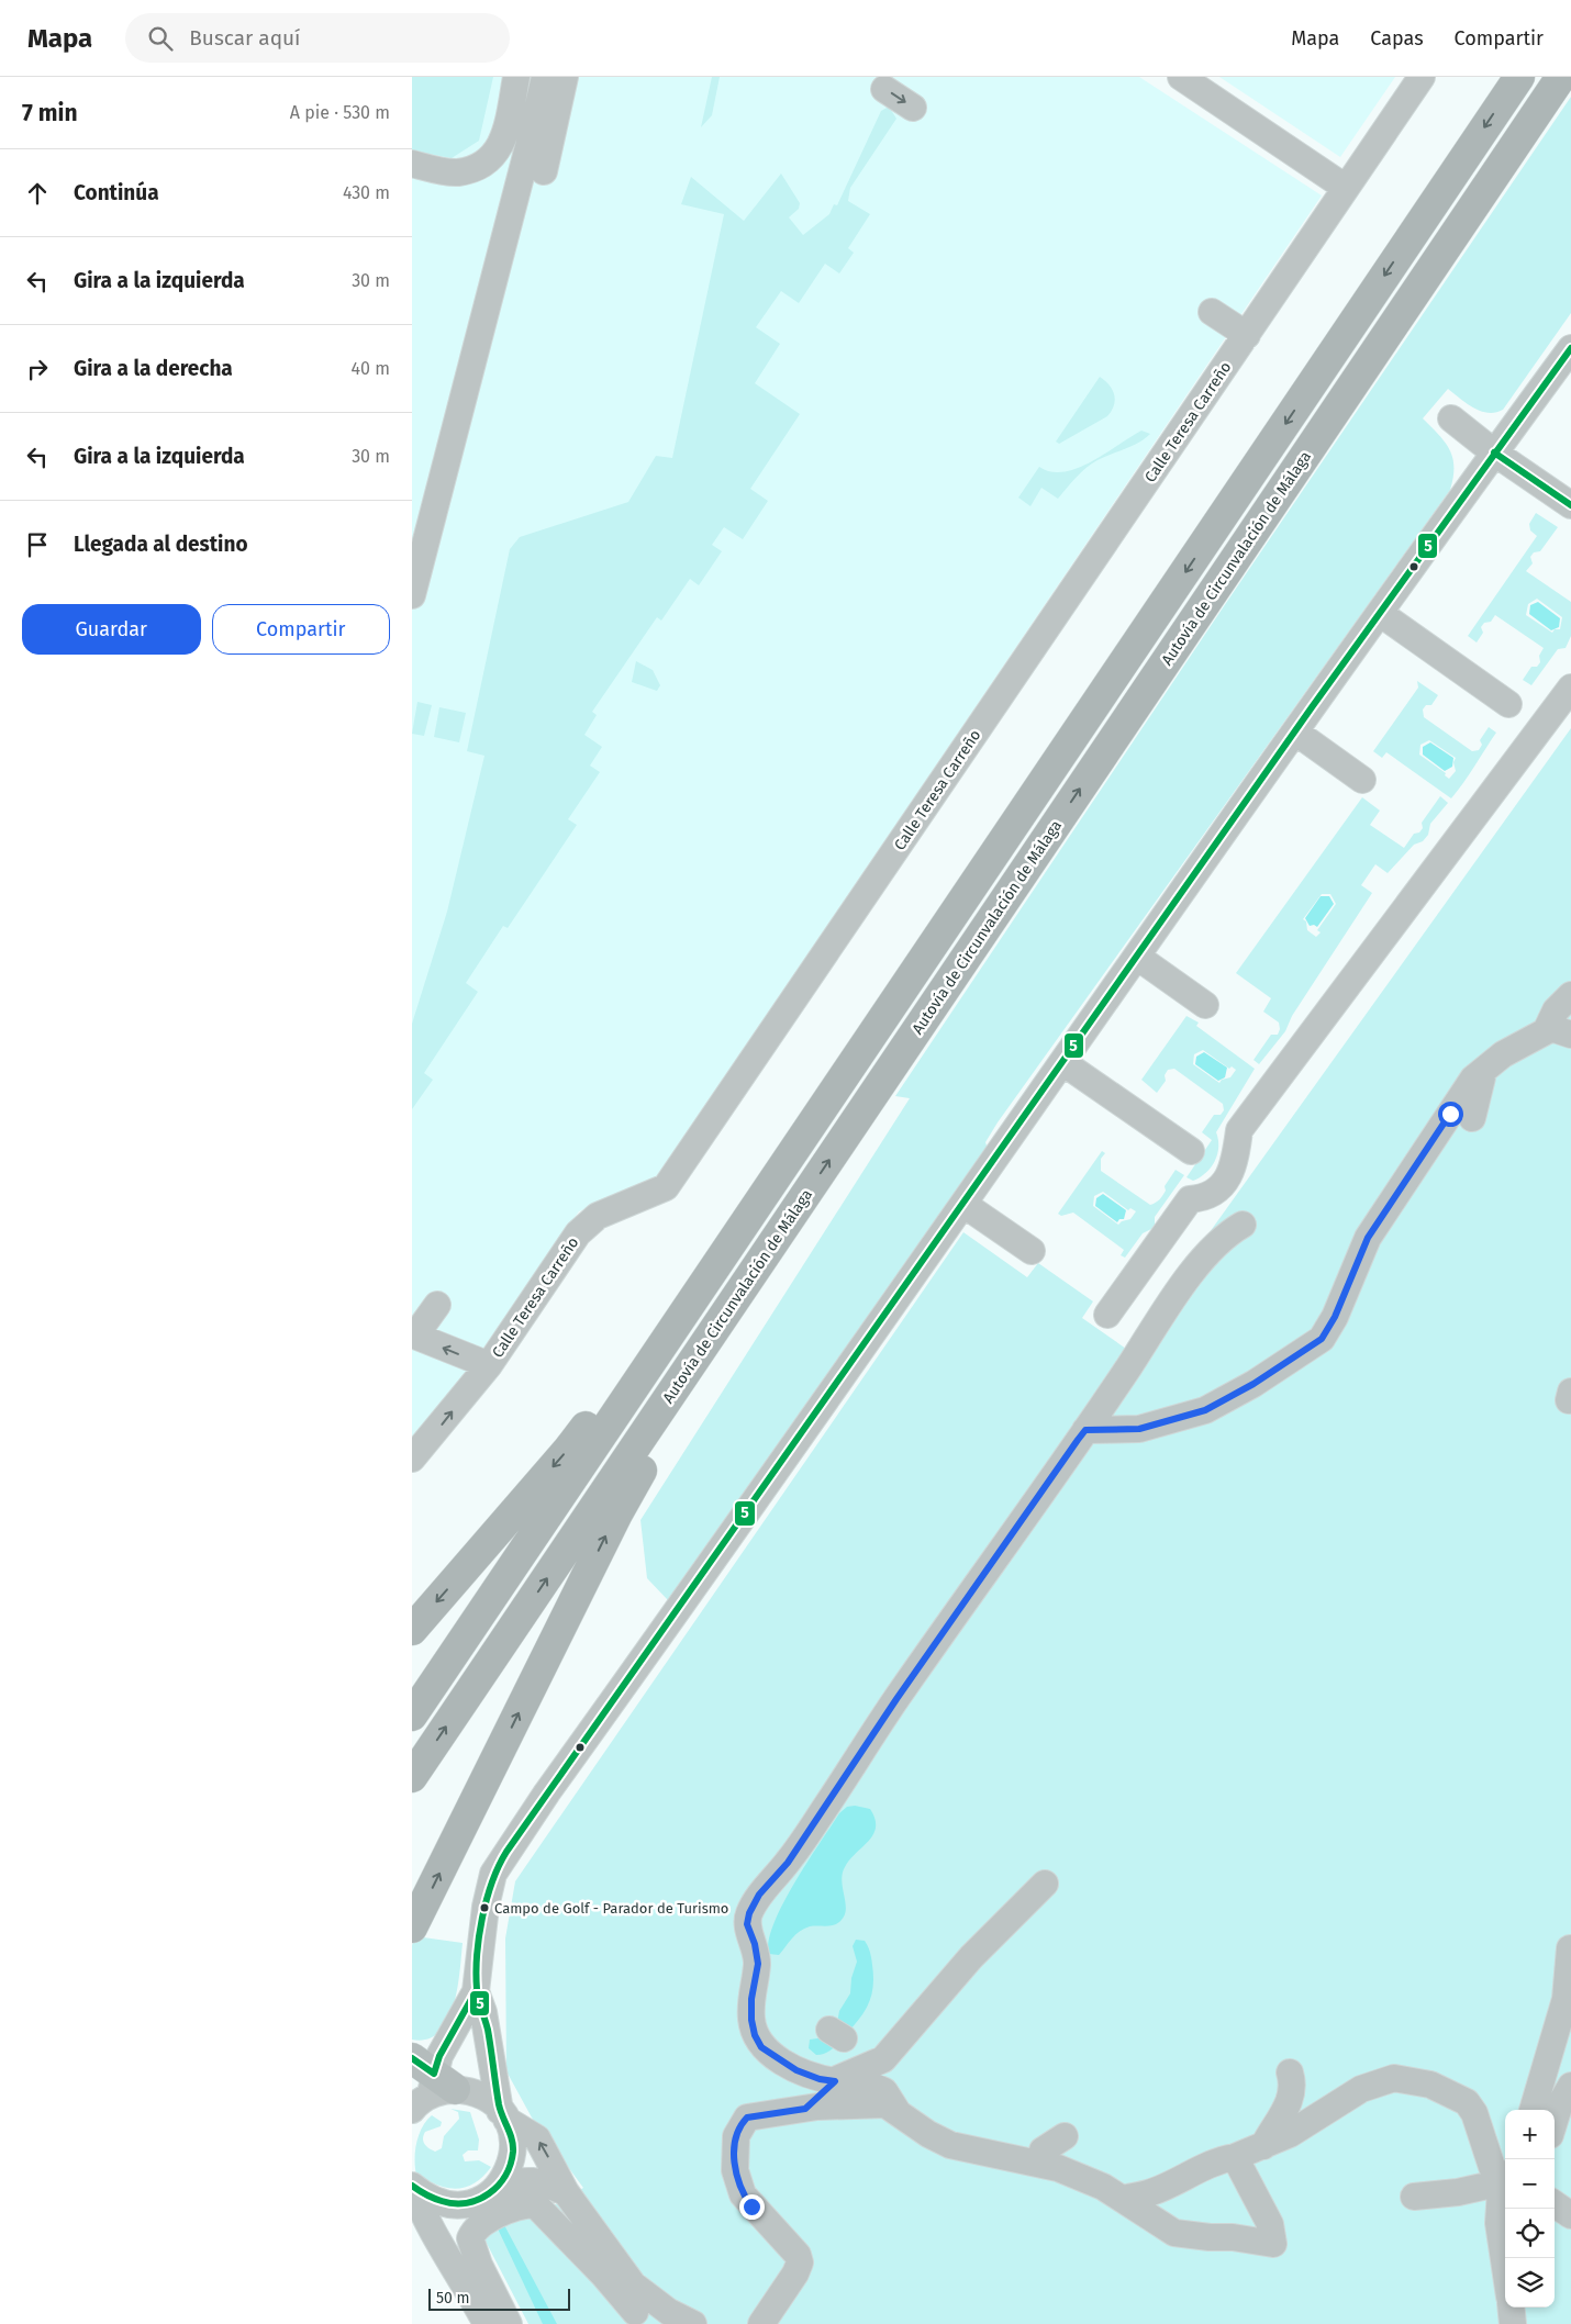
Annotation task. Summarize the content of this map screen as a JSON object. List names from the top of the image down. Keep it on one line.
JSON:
{"streets":{"highway":["Autovía de Circunvalación de Málaga"],"street":["Calle Teresa Carreño"]},"places":["Campo de Golf - Parador de Turismo"],"lines":["transit line 5"],"scale_bar":"50 m","page":{"header":"Mapa","search":"Buscar aquí","nav":["Mapa","Capas","Compartir"],"heading":["7 min","A pie · 530 m"],"list":[["Continúa","430 m"],["Gira a la izquierda","30 m"],["Gira a la derecha","40 m"],["Gira a la izquierda","30 m"],"Llegada al destino"],"buttons":["Guardar","Compartir"],"map_buttons":["+","−"],"scale":"50 m"}}
